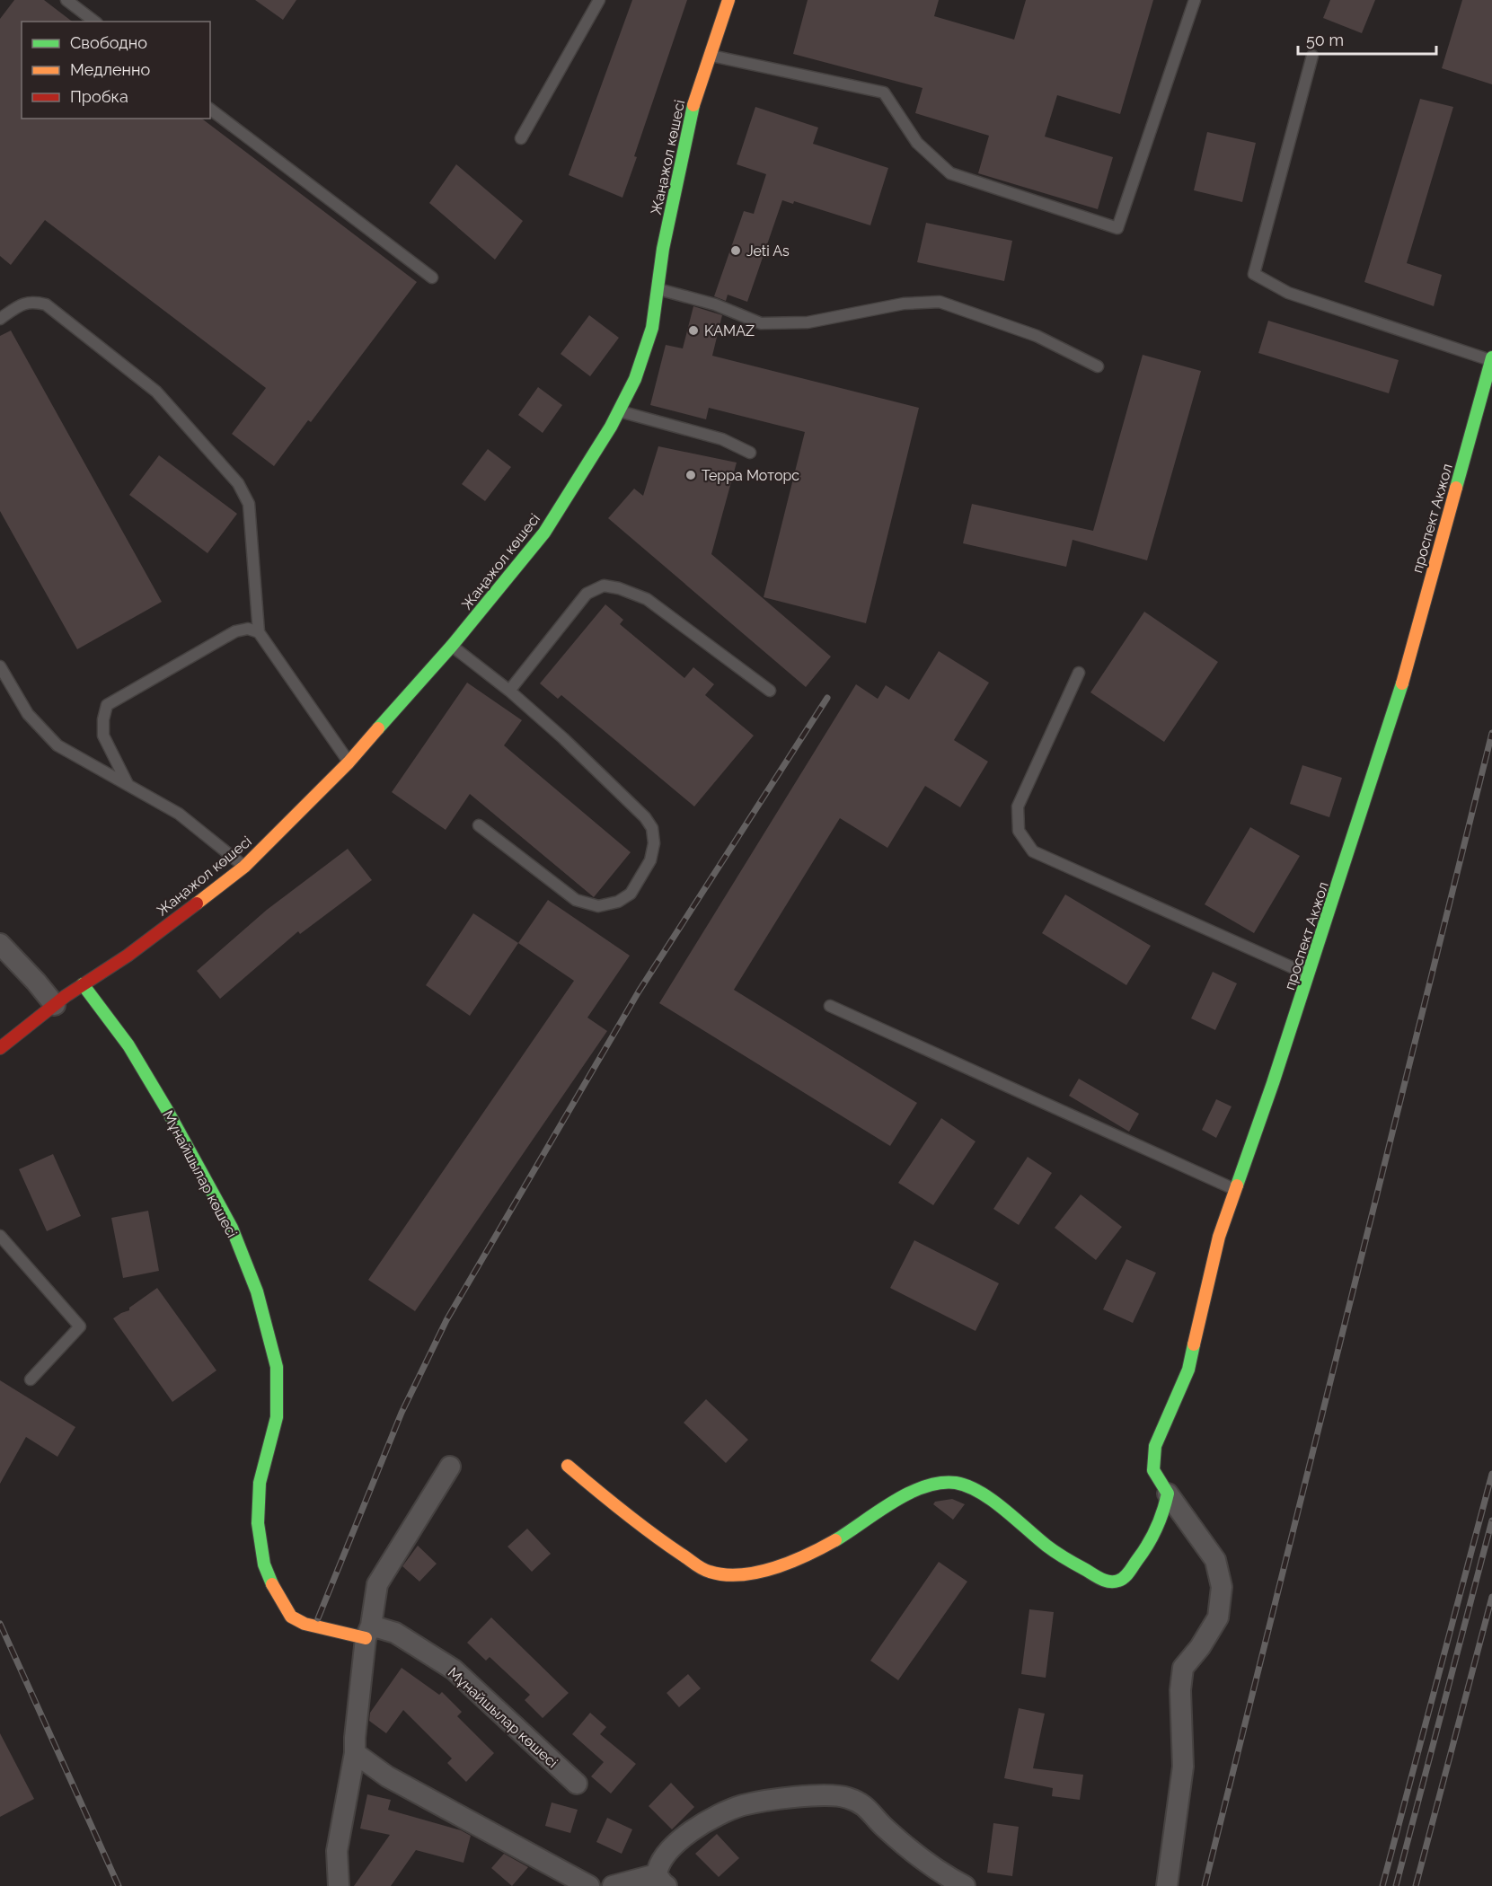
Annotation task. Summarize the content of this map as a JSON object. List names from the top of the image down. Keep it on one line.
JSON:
{"streets":{"street":["Жаңажол көшесі","проспект Акжол","Мұнайшылар көшесі"]},"crossings":[["Жаңажол көшесі","Мұнайшылар көшесі"]],"places":["Jeti As","KAMAZ","Терра Моторс"],"legend":["Свободно","Медленно","Пробка"],"scale_bar":"50 m"}
